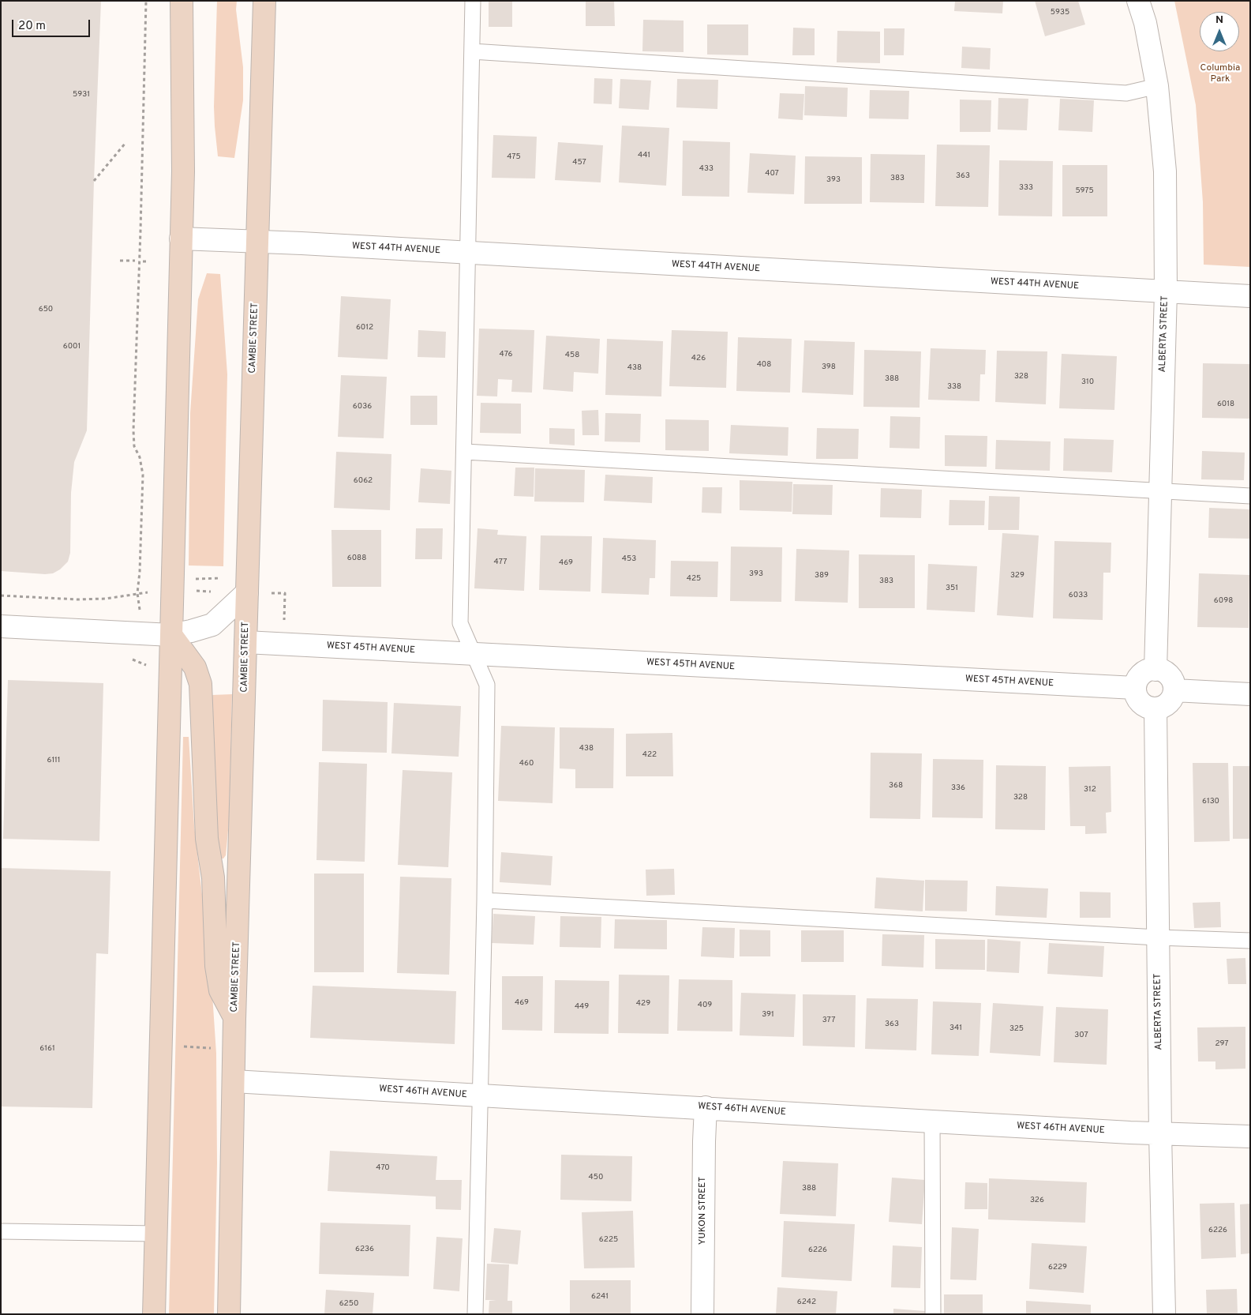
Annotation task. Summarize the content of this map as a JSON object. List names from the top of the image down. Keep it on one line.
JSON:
{"streets":{"main road":["CAMBIE STREET"],"street":["WEST 44TH AVENUE","ALBERTA STREET","WEST 45TH AVENUE","WEST 46TH AVENUE","YUKON STREET"]},"crossings":[["WEST 44TH AVENUE","ALBERTA STREET"],["WEST 44TH AVENUE","CAMBIE STREET"],["ALBERTA STREET","WEST 45TH AVENUE"],["ALBERTA STREET","WEST 46TH AVENUE"],["CAMBIE STREET","WEST 45TH AVENUE"],["CAMBIE STREET","WEST 46TH AVENUE"],["WEST 46TH AVENUE","YUKON STREET"]],"parks":["Columbia Park"],"house_numbers":["5935","5931","441","475","457","433","407","363","383","393","333","5975","650","6012","6001","476","458","426","408","398","438","328","388","310","338","6018","6036","6062","6088","453","477","469","393","389","329","425","383","351","6033","6098","438","422","6111","460","368","336","312","328","6130","469","429","409","449","391","377","363","341","325","307","297","6161","470","450","388","326","6226","6225","6236","6226","6229","6241","6242","6250"],"scale_bar":"20 m","north":"top"}
